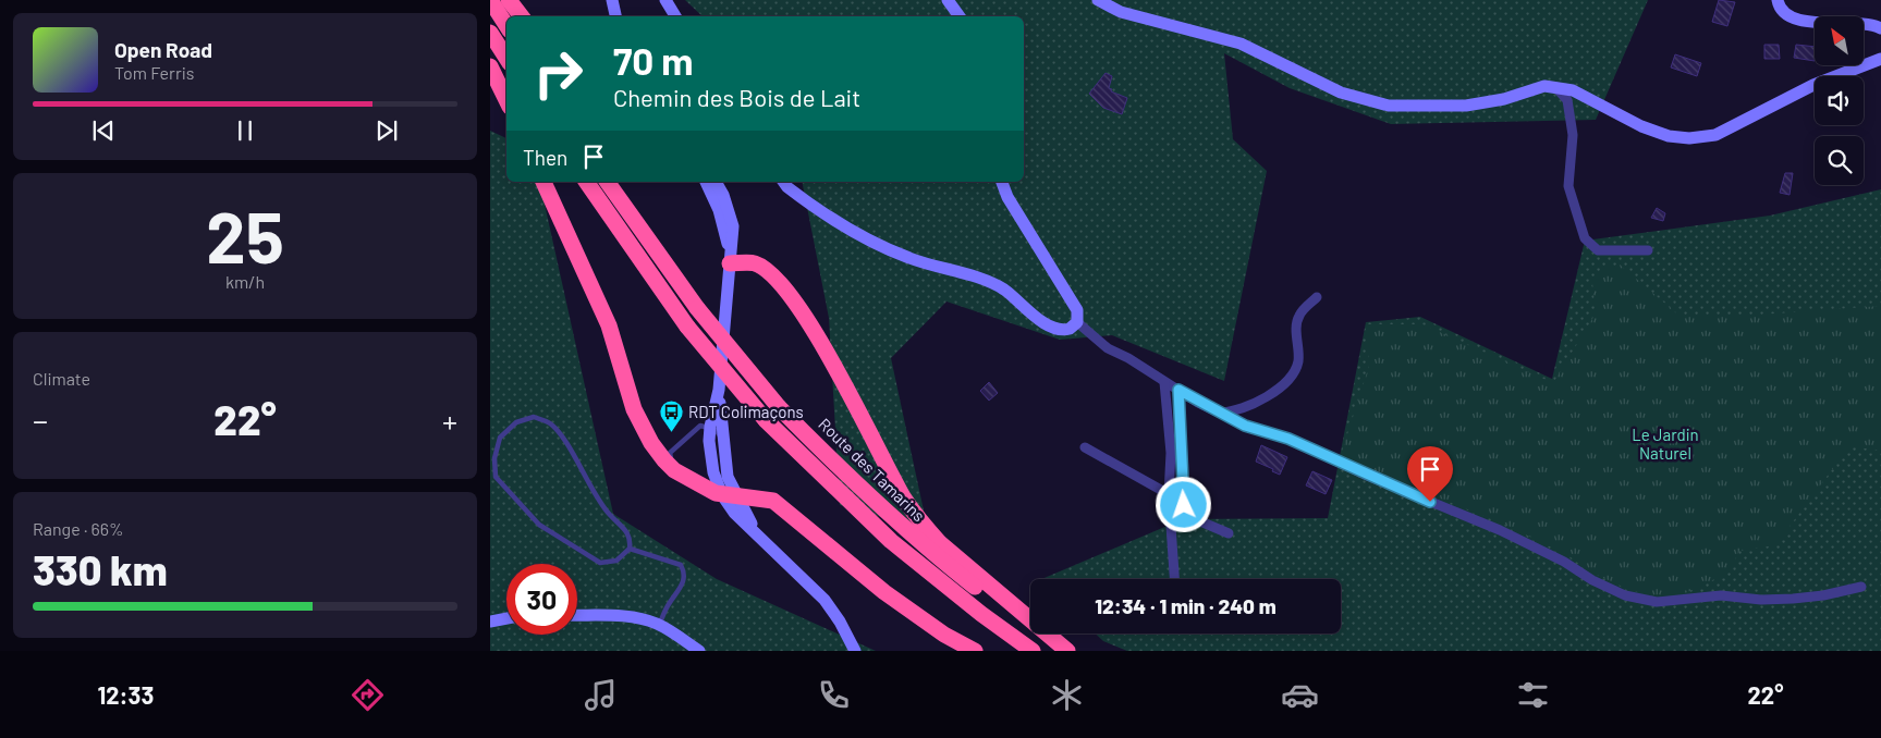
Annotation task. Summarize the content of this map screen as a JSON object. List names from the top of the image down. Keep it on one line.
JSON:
{"streets":{"highway":["Route des Tamarins"]},"parks":["Le Jardin Naturel"],"places":{"bus stop":["RDT Colimaçons"]},"north":"top left","page":{"turn":["70 m","Chemin des Bois de Lait"],"song":["Open Road","Tom Ferris"],"then":"Then","tile":[["25","km/h"],"Climate",["Range · 66%","330 km"]],"heat":["−","22°","+"],"limit":"30","trip":"12:34 · 1 min · 240 m","tabs":["12:33","22°"]}}
